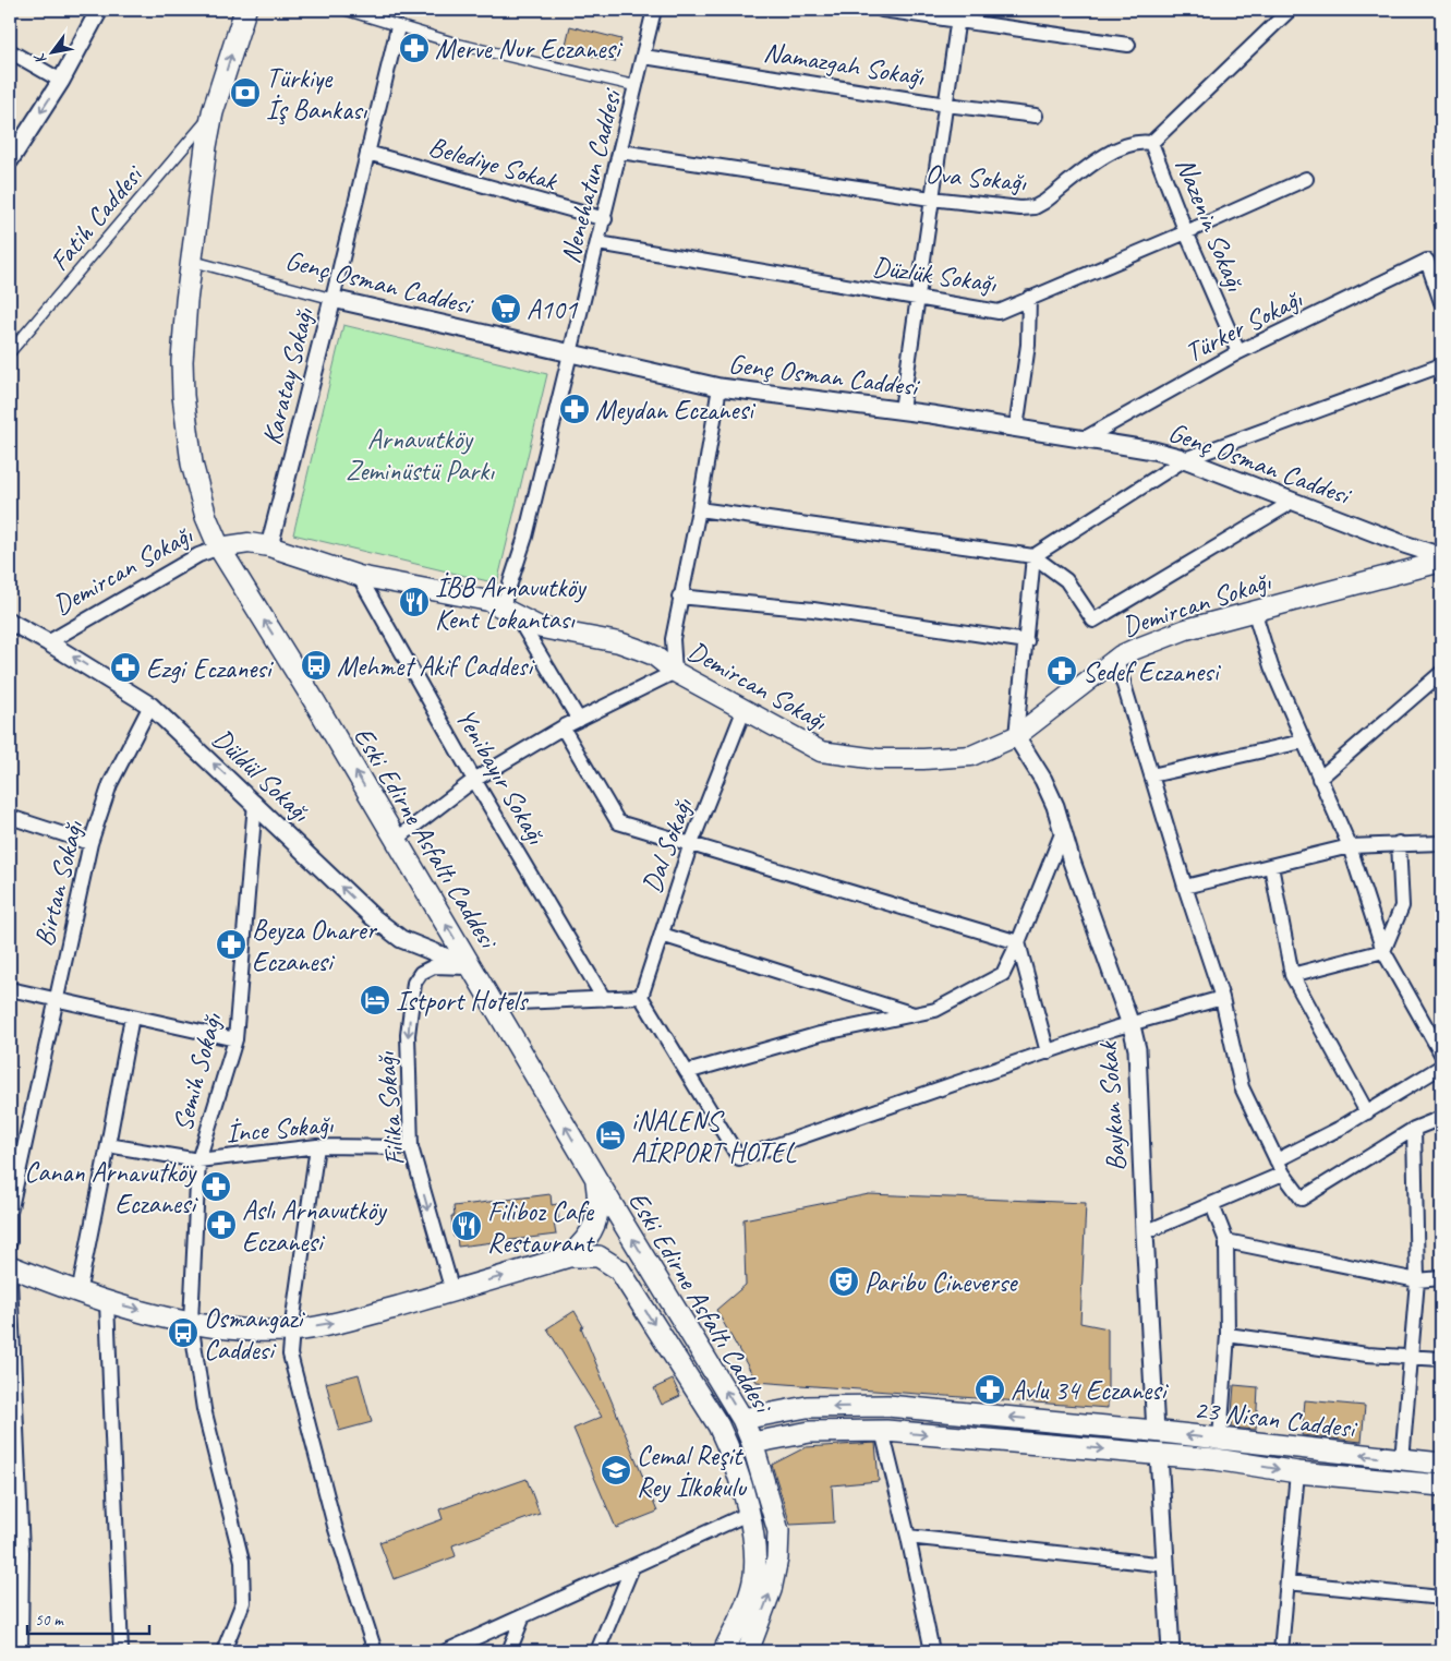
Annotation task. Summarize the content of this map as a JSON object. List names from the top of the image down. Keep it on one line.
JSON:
{"streets":{"main road":["Demircan Sokağı","Eski Edirne Asfaltı Caddesi","23 Nisan Caddesi"],"street":["Namazgah Sokağı","Belediye Sokak","Nenehatun Caddesi","Ova Sokağı","Fatih Caddesi","Nazenin Sokağı","Düzlük Sokağı","Genç Osman Caddesi","Türker Sokağı","Karatay Sokağı","Düldül Sokağı","Yenibayır Sokağı","Dal Sokağı","Birtan Sokağı","Semih Sokağı","Baykan Sokak","Filika Sokağı","İnce Sokağı"]},"crossings":[["Namazgah Sokağı","Nenehatun Caddesi"],["Belediye Sokak","Nenehatun Caddesi"],["Belediye Sokak","Karatay Sokağı"],["Nenehatun Caddesi","Ova Sokağı"],["Nenehatun Caddesi","Düzlük Sokağı"],["Nenehatun Caddesi","Genç Osman Caddesi"],["Nenehatun Caddesi","Demircan Sokağı"],["Ova Sokağı","Nazenin Sokağı"],["Fatih Caddesi","Eski Edirne Asfaltı Caddesi"],["Nazenin Sokağı","Düzlük Sokağı"],["Nazenin Sokağı","Türker Sokağı"],["Genç Osman Caddesi","Türker Sokağı"],["Genç Osman Caddesi","Karatay Sokağı"],["Genç Osman Caddesi","Eski Edirne Asfaltı Caddesi"],["Karatay Sokağı","Demircan Sokağı"],["Demircan Sokağı","Düldül Sokağı"],["Demircan Sokağı","Yenibayır Sokağı"],["Demircan Sokağı","Eski Edirne Asfaltı Caddesi"],["Demircan Sokağı","Dal Sokağı"],["Demircan Sokağı","Baykan Sokak"],["Düldül Sokağı","Eski Edirne Asfaltı Caddesi"],["Düldül Sokağı","Birtan Sokağı"],["Düldül Sokağı","Semih Sokağı"],["Düldül Sokağı","Filika Sokağı"],["Eski Edirne Asfaltı Caddesi","Filika Sokağı"],["Eski Edirne Asfaltı Caddesi","23 Nisan Caddesi"],["Semih Sokağı","İnce Sokağı"],["Baykan Sokak","23 Nisan Caddesi"],["Filika Sokağı","İnce Sokağı"]],"one_way":["Düldül Sokağı","Filika Sokağı"],"parks":["Arnavutköy Zeminüstü Parkı"],"places":{"pharmacy":["Merve Nur Eczanesi","Meydan Eczanesi","Ezgi Eczanesi","Sedef Eczanesi","Beyza Onarer Eczanesi","Canan Arnavutköy Eczanesi","Aslı Arnavutköy Eczanesi","Avlu 34 Eczanesi"],"bank":["Türkiye İş Bankası"],"supermarket":["A101"],"restaurant":["İBB Arnavutköy Kent Lokantası","Filiboz Cafe Restaurant"],"bus stop":["Mehmet Akif Caddesi","Osmangazi Caddesi"],"hotel":["Istport Hotels","iNALENS AİRPORT HOTEL"],"theatre":["Paribu Cineverse"],"school or university":["Cemal Reşit Rey İlkokulu"]},"scale_bar":"50 m","north":"bottom left"}
